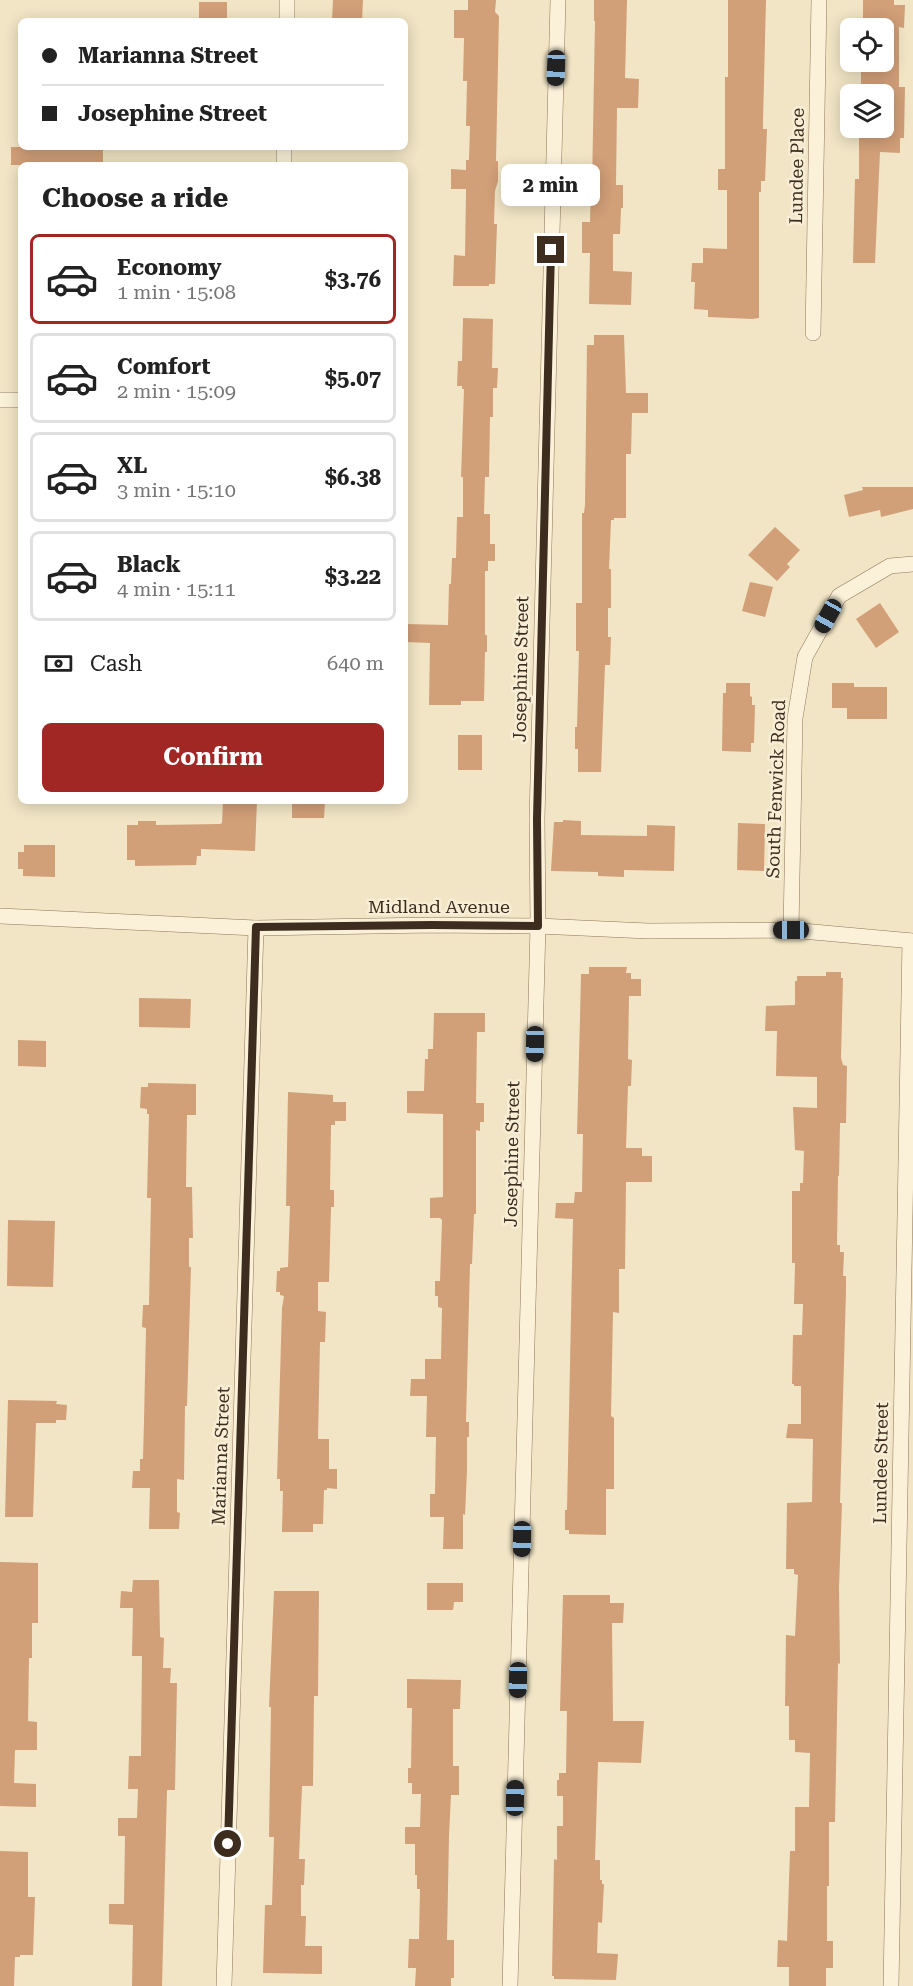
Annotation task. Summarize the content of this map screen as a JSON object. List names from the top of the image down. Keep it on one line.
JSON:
{"streets":{"street":["Lundee Place","Josephine Street","South Fenwick Road","Midland Avenue","Marianna Street","Lundee Street"]},"crossings":[["Josephine Street","Midland Avenue"],["South Fenwick Road","Midland Avenue"],["Midland Avenue","Marianna Street"],["Midland Avenue","Lundee Street"]],"page":{"banner":["Marianna Street","Josephine Street"],"heading":"Choose a ride","bubble":"2 min","list":[{"name":"Economy","note":"1 min · 15:08","value":"$3.76"},{"name":"Comfort","note":"2 min · 15:09","value":"$5.07"},{"name":"XL","note":"3 min · 15:10","value":"$6.38"},{"name":"Black","note":"4 min · 15:11","value":"$3.22"}],"pay":["Cash","640 m"],"buttons":"Confirm"}}
